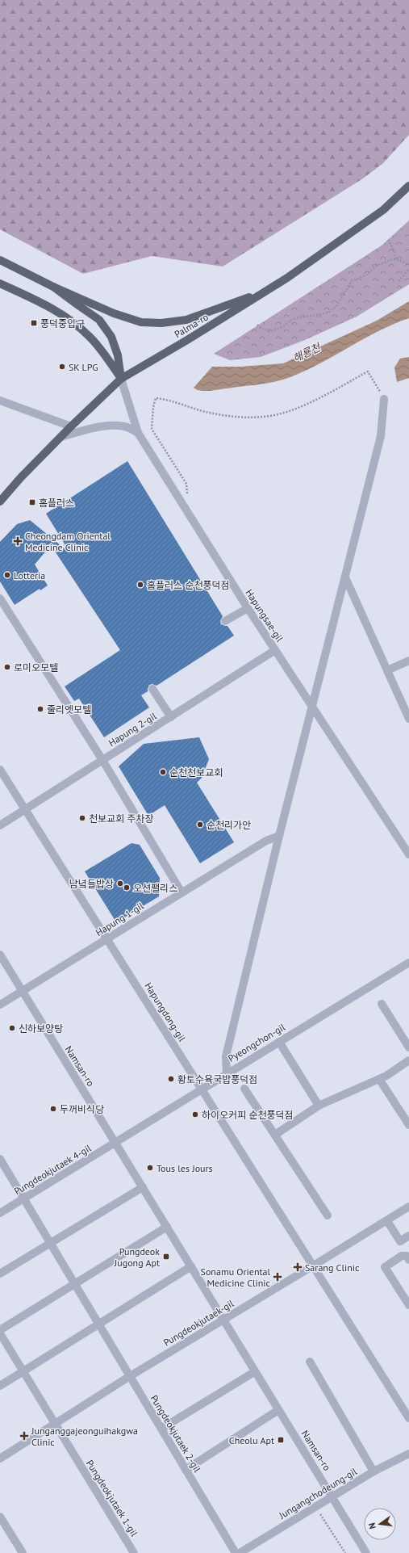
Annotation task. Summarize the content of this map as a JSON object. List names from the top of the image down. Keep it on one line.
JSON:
{"streets":{"main road":["Palma-ro"],"street":["Hapungsae-gil","Hapung 2-gil","Hapung 1-gil","Hapungdong-gil","Pyeongchon-gil","Namsan-ro","Pungdeokjutaek 4-gil","Pungdeokjutaek-gil","Pungdeokjutaek 2-gil","Jungangchodeung-gil","Pungdeokjutaek 1-gil"]},"crossings":[["Palma-ro","Hapungsae-gil"],["Hapungsae-gil","Hapung 2-gil"],["Hapung 2-gil","Hapungdong-gil"],["Hapung 1-gil","Hapungdong-gil"],["Hapung 1-gil","Namsan-ro"],["Hapungdong-gil","Pyeongchon-gil"],["Hapungdong-gil","Pungdeokjutaek-gil"],["Pyeongchon-gil","Namsan-ro"],["Pyeongchon-gil","Pungdeokjutaek 4-gil"],["Namsan-ro","Pungdeokjutaek 4-gil"],["Namsan-ro","Pungdeokjutaek-gil"],["Namsan-ro","Jungangchodeung-gil"],["Pungdeokjutaek 4-gil","Pungdeokjutaek 2-gil"],["Pungdeokjutaek-gil","Pungdeokjutaek 2-gil"],["Pungdeokjutaek-gil","Pungdeokjutaek 1-gil"]],"water":["해룡천"],"places":{"transit":["풍덕중입구","홈플러스","Pungdeok Jugong Apt","Cheolu Apt"],"other":["SK LPG","Lotteria","홈플러스 순천풍덕점","로미오모텔","줄리엣모텔","순천천보교회","천보교회 주차장","순천리가안","남녘들밥상","오션팰리스","신하보양탕","황토수육국밥풍덕점","두꺼비식당","하이오커피 순천풍덕점","Tous les Jours"],"health":["Cheongdam Oriental Medicine Clinic","Sarang Clinic","Sonamu Oriental Medicine Clinic","Junganggajeonguihakgwa Clinic"]},"north":"left"}
